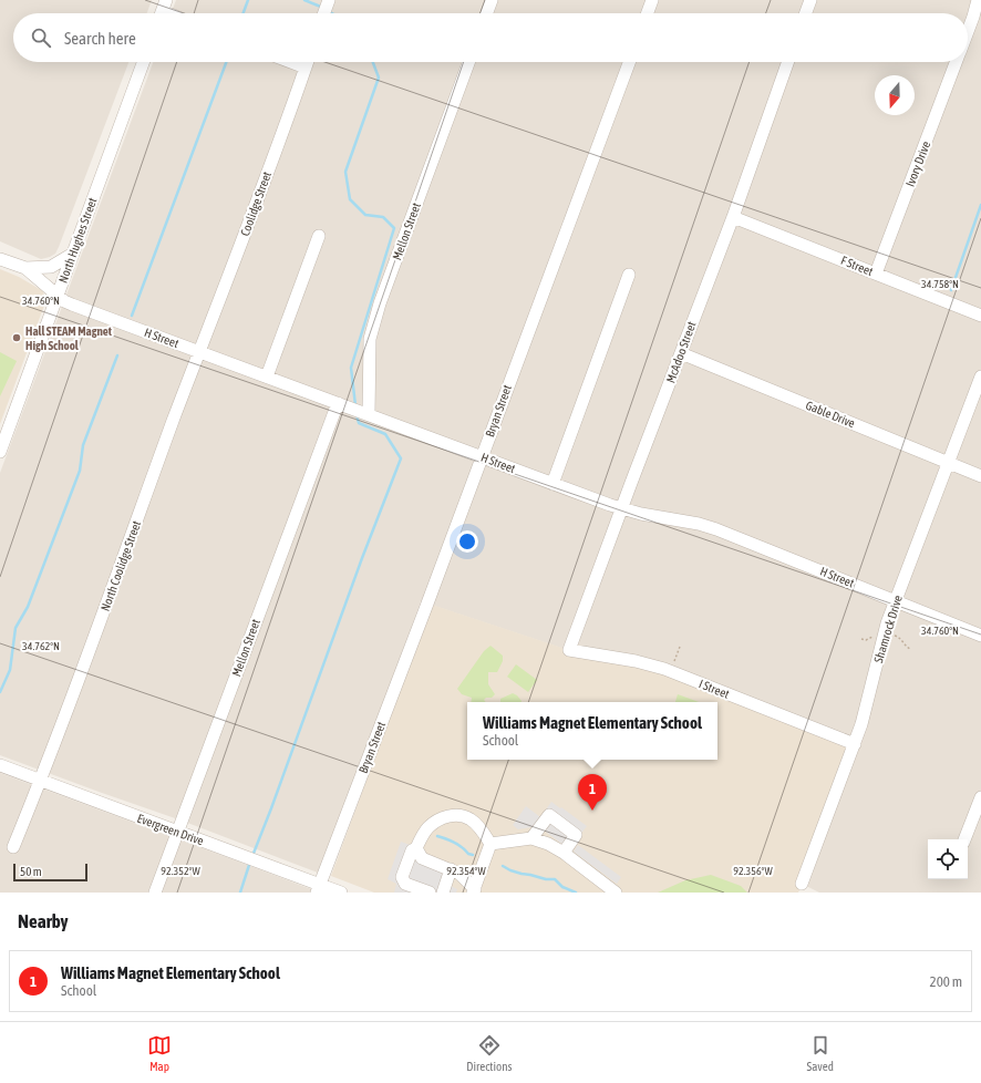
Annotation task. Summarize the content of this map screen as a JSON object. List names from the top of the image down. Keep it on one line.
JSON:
{"streets":{"street":["Ivory Drive","Coolidge Street","Mellon Street","North Hughes Street","F Street","H Street","McAdoo Street","Bryan Street","Gable Drive","North Coolidge Street","Shamrock Drive","I Street","Evergreen Drive"]},"crossings":[["Ivory Drive","F Street"],["Coolidge Street","H Street"],["Coolidge Street","North Coolidge Street"],["Mellon Street","H Street"],["Mellon Street","Evergreen Drive"],["North Hughes Street","H Street"],["F Street","McAdoo Street"],["H Street","McAdoo Street"],["H Street","Bryan Street"],["H Street","North Coolidge Street"],["H Street","Shamrock Drive"],["McAdoo Street","Gable Drive"],["McAdoo Street","I Street"],["Bryan Street","Evergreen Drive"],["Gable Drive","Shamrock Drive"],["North Coolidge Street","Evergreen Drive"],["Shamrock Drive","I Street"]],"places":["Hall STEAM Magnet High School"],"scale_bar":"50 m","north":"bottom","page":{"search":"Search here","popup":["Williams Magnet Elementary School","School"],"pins":"1","scale":"50 m","heading":"Nearby","list":[{"mark":"1","name":"Williams Magnet Elementary School","note":"School","value":"200 m"}],"nav":["Map","Directions","Saved"]},"coordinates":["34.758°N","34.760°N","34.762°N","92.352°W","92.354°W","92.356°W"]}
